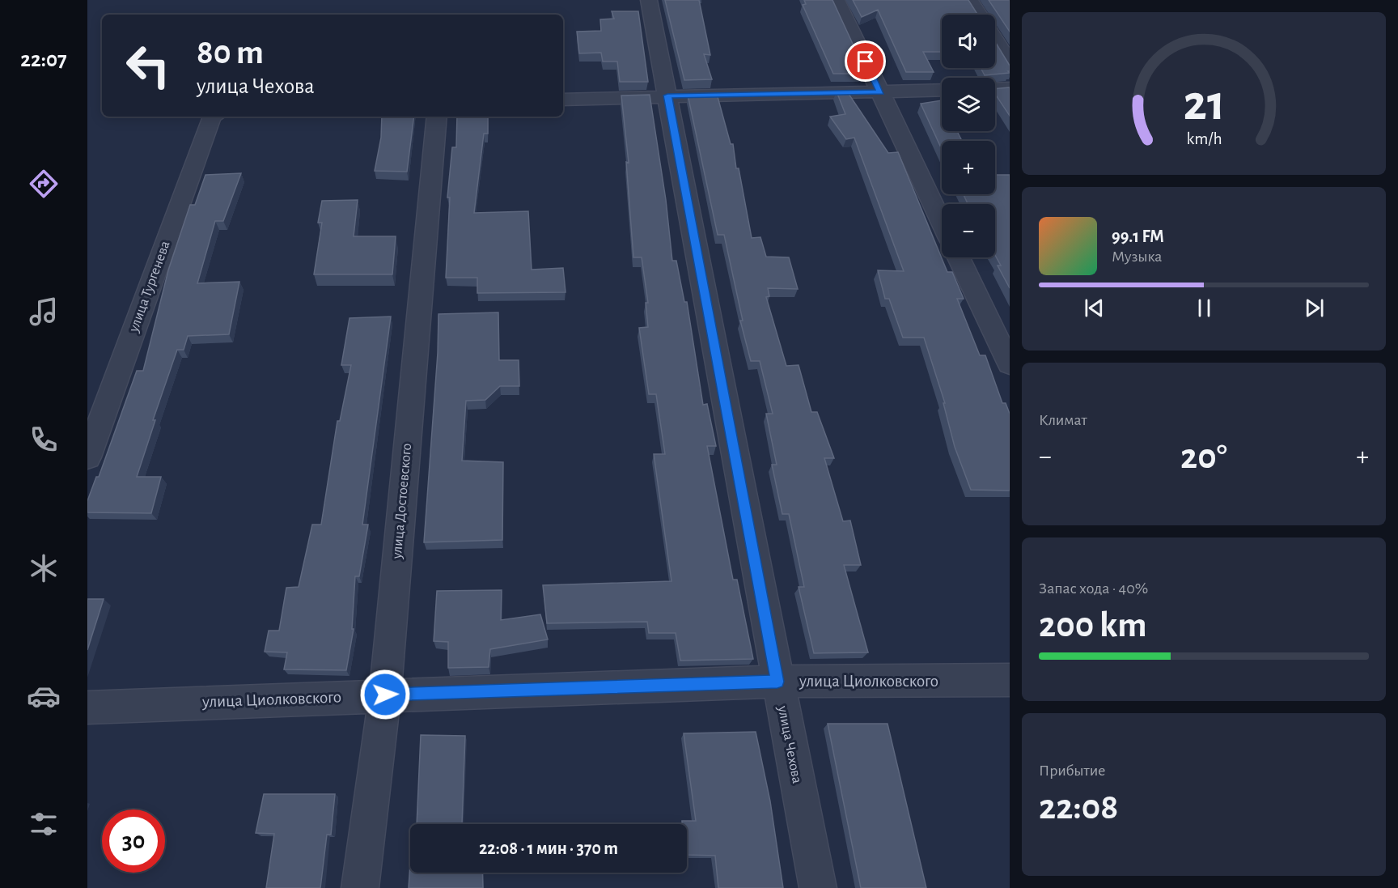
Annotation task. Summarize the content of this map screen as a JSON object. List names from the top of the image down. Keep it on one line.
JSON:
{"streets":{"street":["улица Тургенева","улица Достоевского","улица Циолковского","улица Чехова"]},"crossings":[["улица Достоевского","улица Циолковского"],["улица Циолковского","улица Чехова"]],"page":{"tabs":"22:07","map_buttons":["+","−"],"turn":["80 m","улица Чехова"],"song":["99.1 FM","Музыка"],"tile":["Климат",["Запас хода · 40%","200 km"],["Прибытие","22:08"]],"heat":["−","20°","+"],"limit":"30","trip":"22:08 · 1 мин · 370 m","gauge":["21","km/h"]}}
